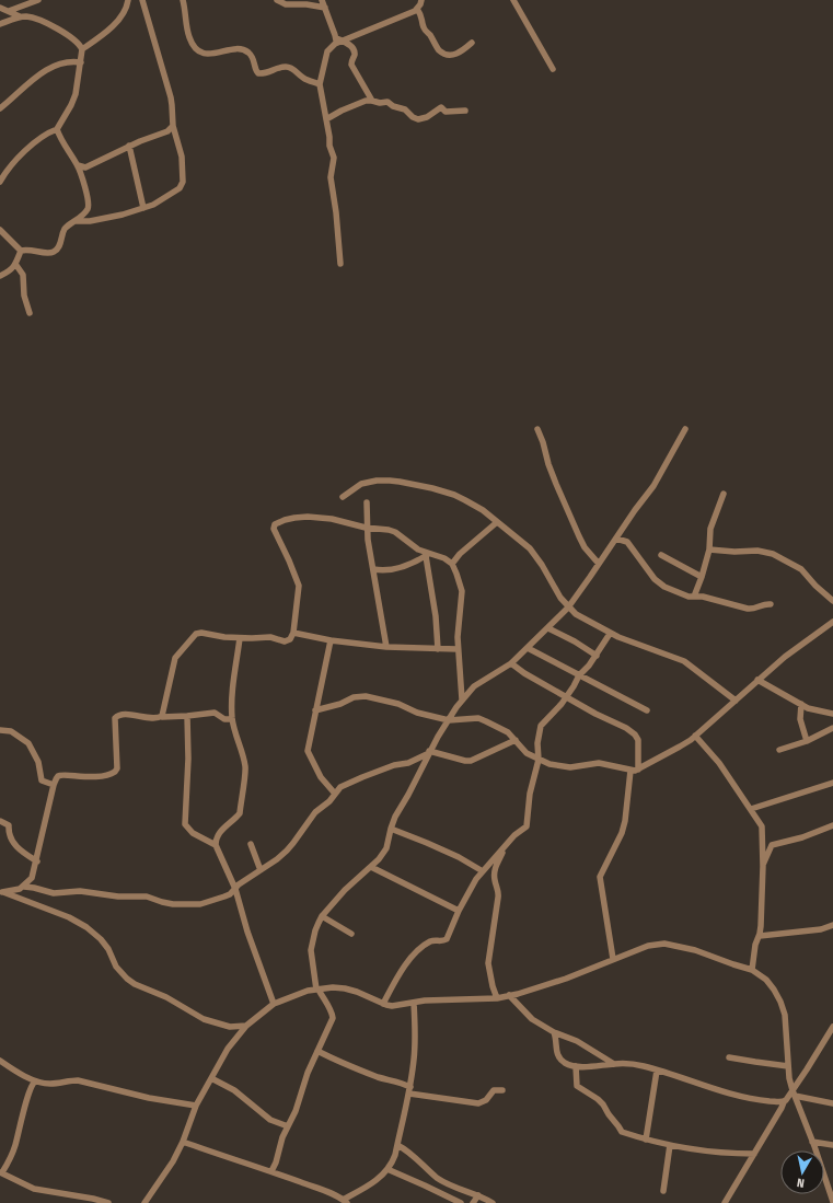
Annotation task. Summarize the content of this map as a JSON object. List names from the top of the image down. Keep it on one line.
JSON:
{"north":"bottom"}
